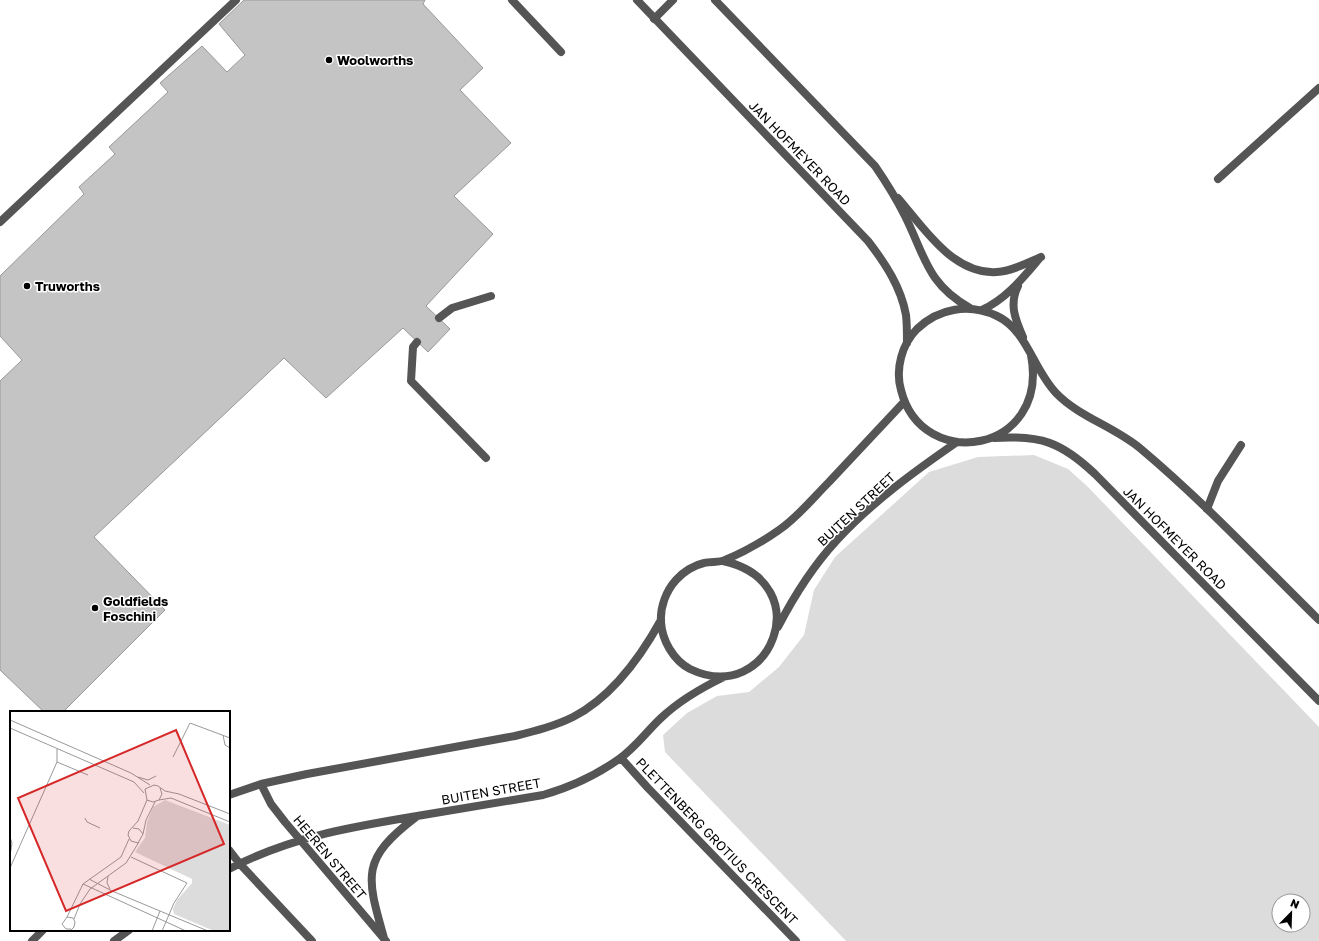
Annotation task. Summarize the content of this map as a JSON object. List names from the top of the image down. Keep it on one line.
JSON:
{"streets":{"street":["JAN HOFMEYER ROAD","BUITEN STREET","PLETTENBERG GROTIUS CRESCENT","HEEREN STREET"]},"crossings":[["JAN HOFMEYER ROAD","BUITEN STREET"],["BUITEN STREET","PLETTENBERG GROTIUS CRESCENT"],["BUITEN STREET","HEEREN STREET"]],"places":["Woolworths","Truworths","Goldfields Foschini"],"north":"top right"}
